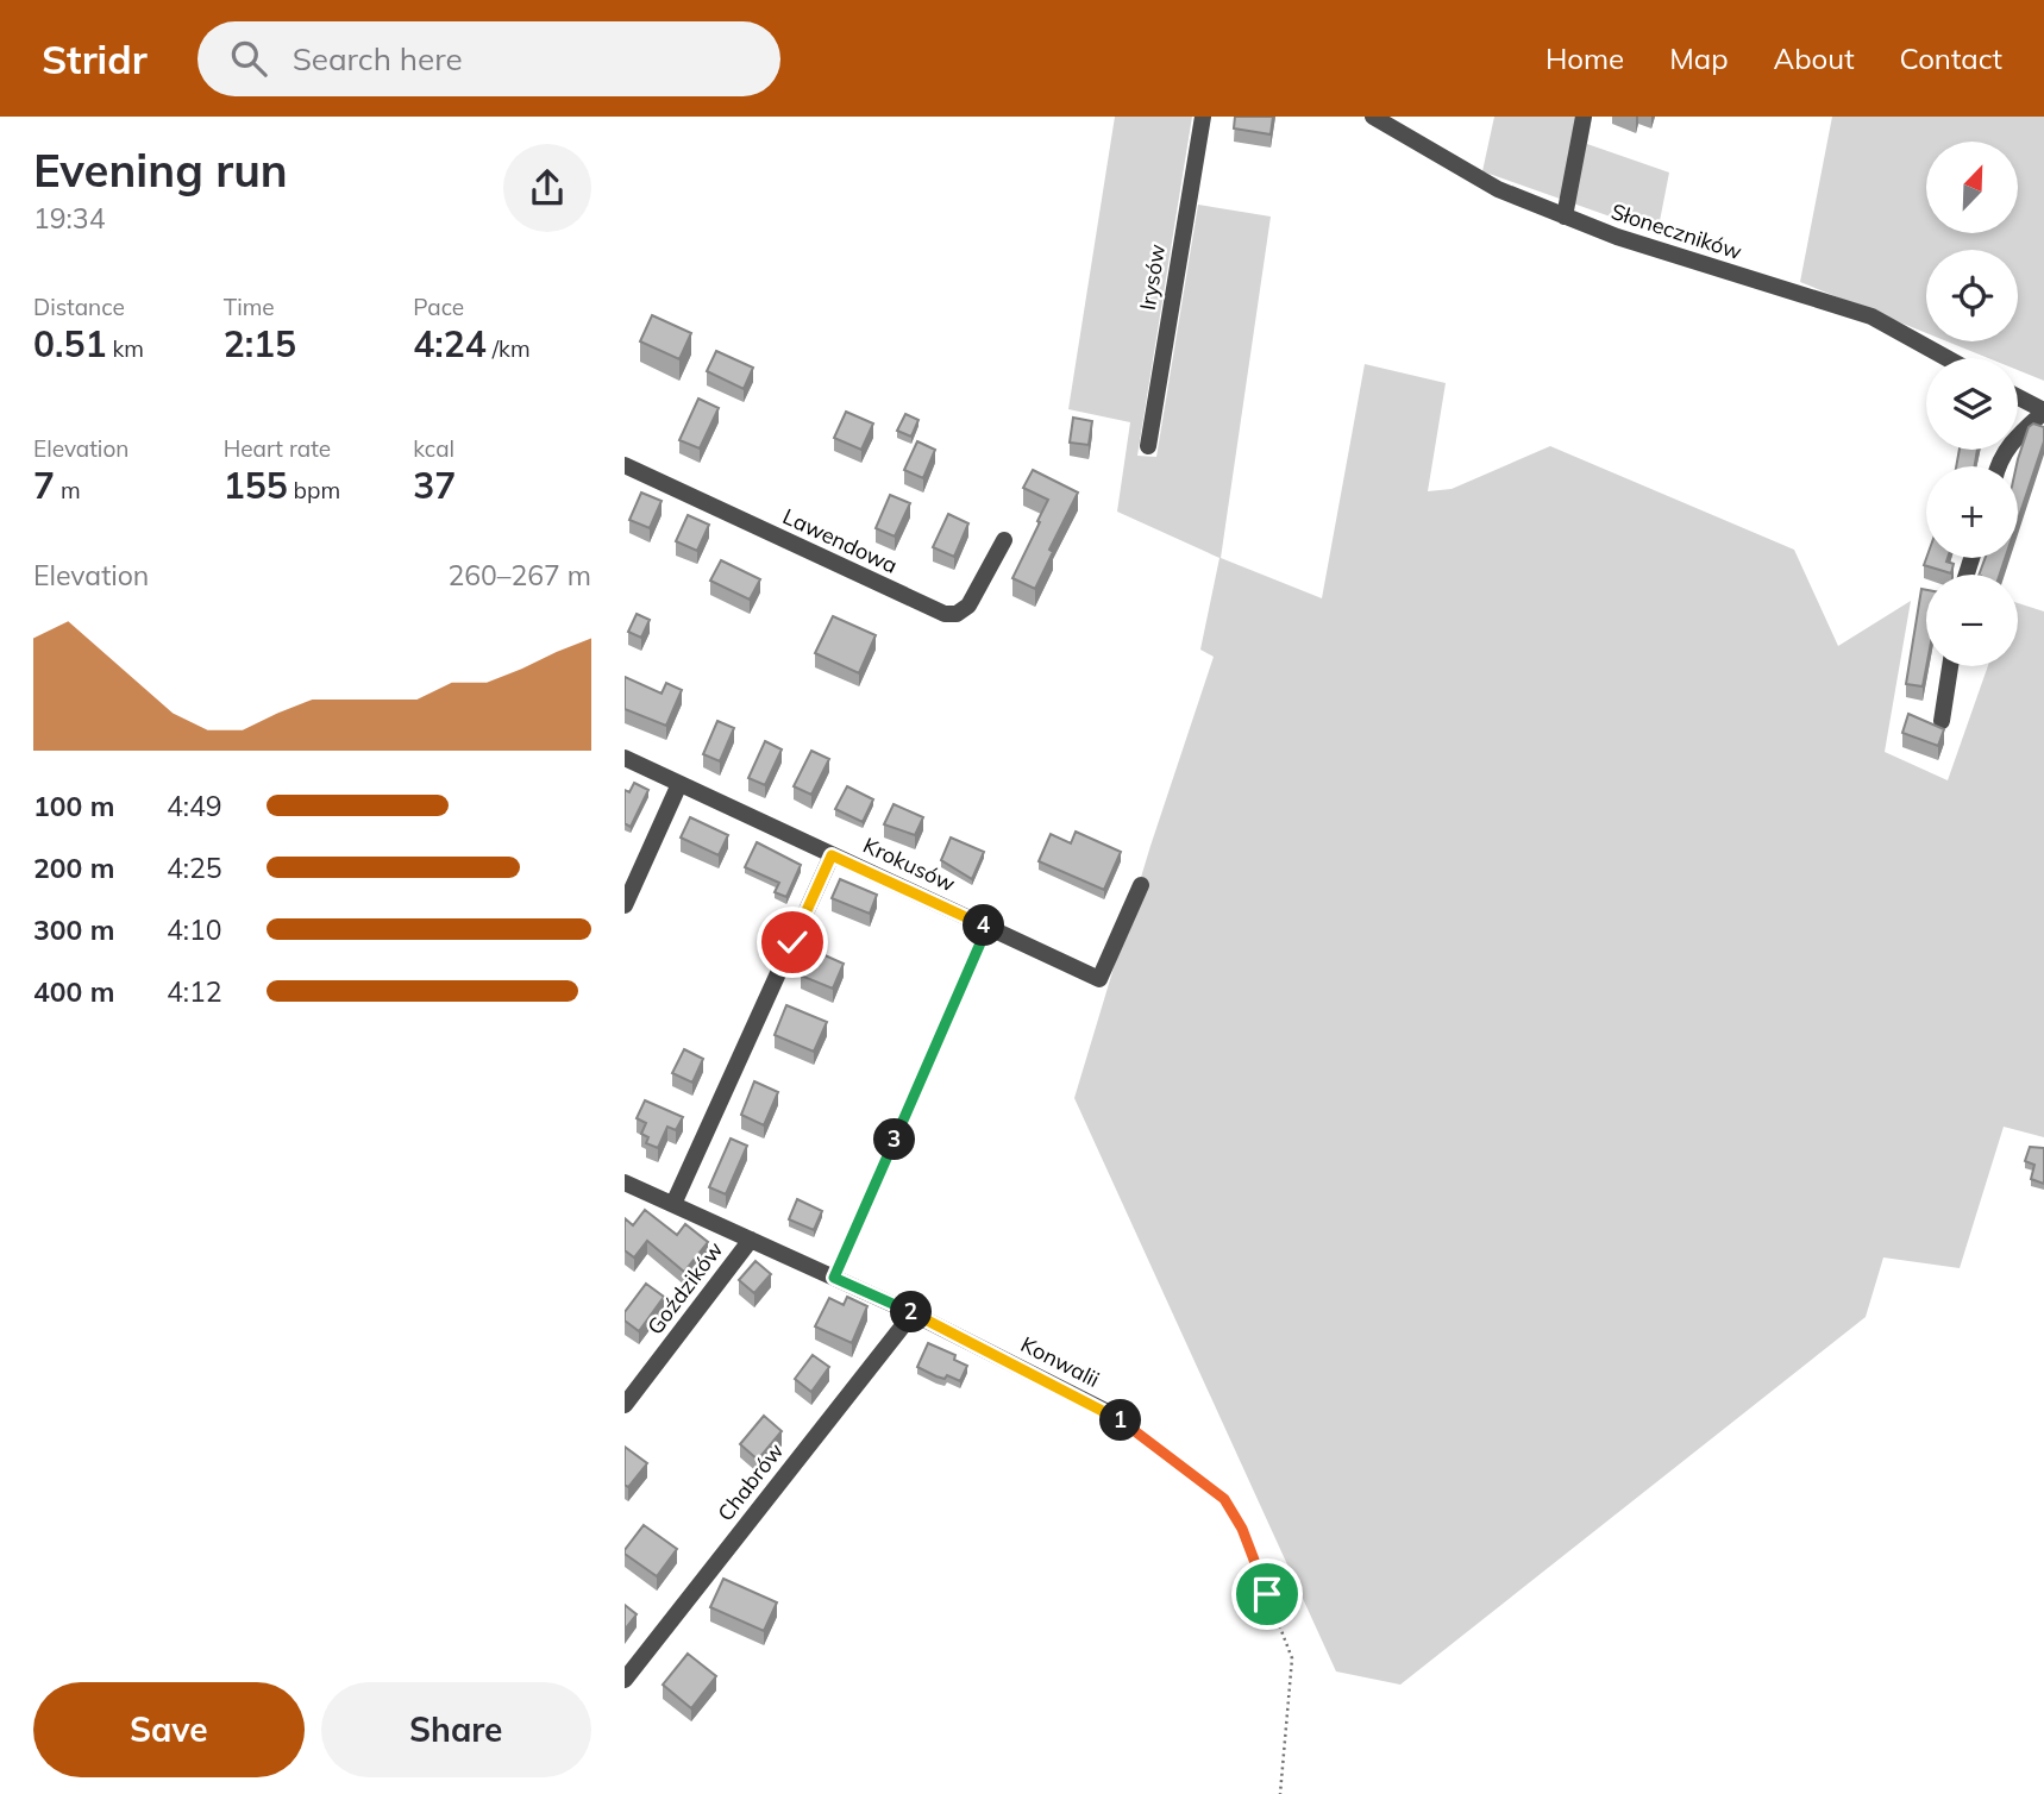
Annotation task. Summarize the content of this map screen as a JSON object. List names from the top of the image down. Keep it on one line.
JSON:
{"streets":{"street":["Słoneczników","Irysów","Lawendowa","Krokusów","Goździków","Konwalii","Chabrów"]},"crossings":[["Krokusów","Konwalii"],["Goździków","Konwalii"],["Konwalii","Chabrów"]],"north":"top right","page":{"header":"Stridr","search":"Search here","nav":["Home","Map","About","Contact"],"heading":["Evening run","19:34"],"map_buttons":["+","−"],"stats":[["Distance","0.51 km"],["Time","2:15"],["Pace","4:24 /km"],["Elevation","7 m"],["Heart rate","155 bpm"],["kcal","37"]],"chart":["Elevation","260–267 m"],"list":[{"name":"100 m","note":"4:49"},{"name":"200 m","note":"4:25"},{"name":"300 m","note":"4:10"},{"name":"400 m","note":"4:12"}],"pins":["4","3","2","1"],"buttons":["Save","Share"]}}
